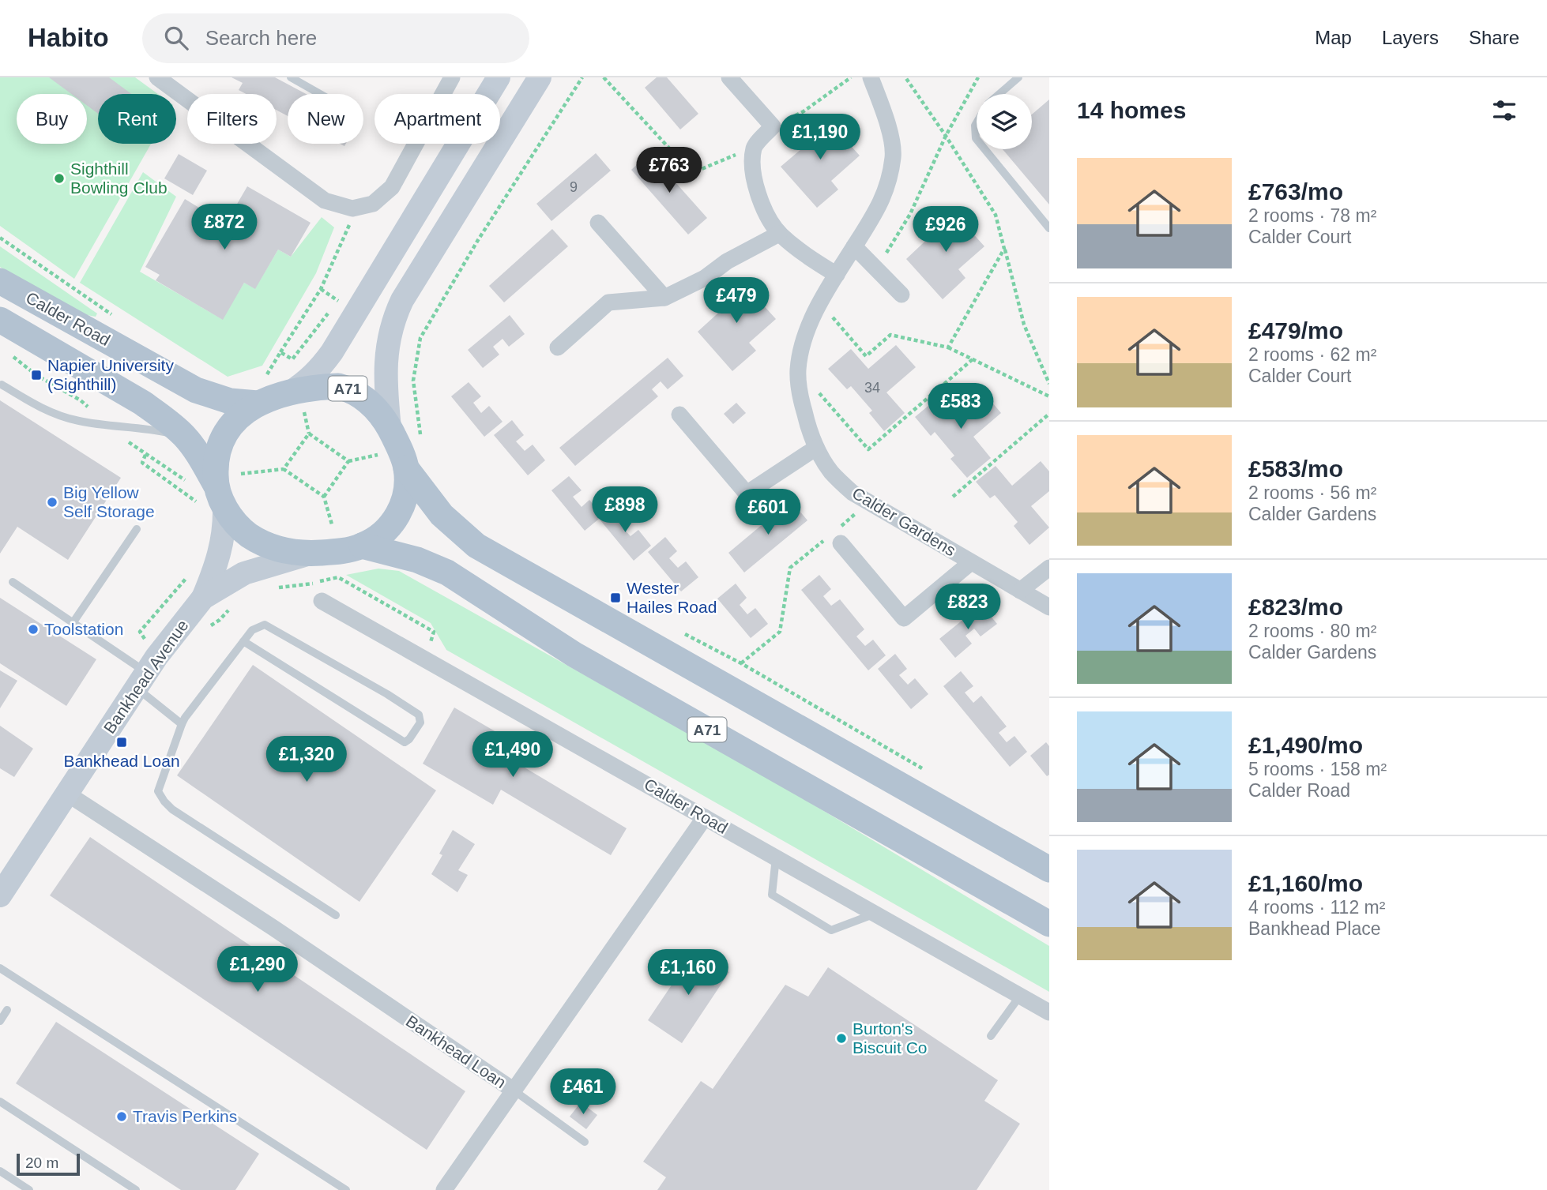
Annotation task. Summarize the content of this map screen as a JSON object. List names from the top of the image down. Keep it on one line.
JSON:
{"streets":{"main road":["Calder Road","A71","Bankhead Avenue"],"street":["Calder Gardens","Bankhead Loan"]},"crossings":[["Calder Road","A71"],["Calder Road","Bankhead Avenue"],["A71","Bankhead Avenue"],["Bankhead Avenue","Bankhead Loan"]],"places":{"other":["Sighthill Bowling Club","Big Yellow Self Storage","Toolstation","Burton's Biscuit Co","Travis Perkins"],"transit":["Napier University (Sighthill)","Wester Hailes Road","Bankhead Loan"]},"house_numbers":["9","34"],"scale_bar":"20 m","page":{"header":"Habito","search":"Search here","nav":["Map","Layers","Share"],"heading":"14 homes","chip":["Buy","Rent","Filters","New","Apartment"],"price":["£1,190","£763","£872","£926","£479","£583","£898","£601","£823","£1,490","£1,320","£1,290","£1,160","£461"],"list":[{"name":"£763/mo","note":"2 rooms · 78 m² · Calder Court"},{"name":"£479/mo","note":"2 rooms · 62 m² · Calder Court"},{"name":"£583/mo","note":"2 rooms · 56 m² · Calder Gardens"},{"name":"£823/mo","note":"2 rooms · 80 m² · Calder Gardens"},{"name":"£1,490/mo","note":"5 rooms · 158 m² · Calder Road"},{"name":"£1,160/mo","note":"4 rooms · 112 m² · Bankhead Place"}],"scale":"20 m"}}
